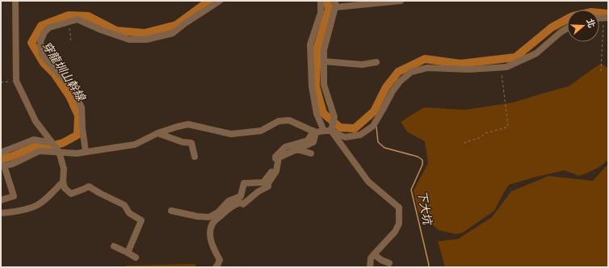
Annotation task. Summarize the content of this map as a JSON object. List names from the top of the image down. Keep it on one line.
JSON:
{"water":["穿龍圳山幹線","下大坑"],"north":"right"}
